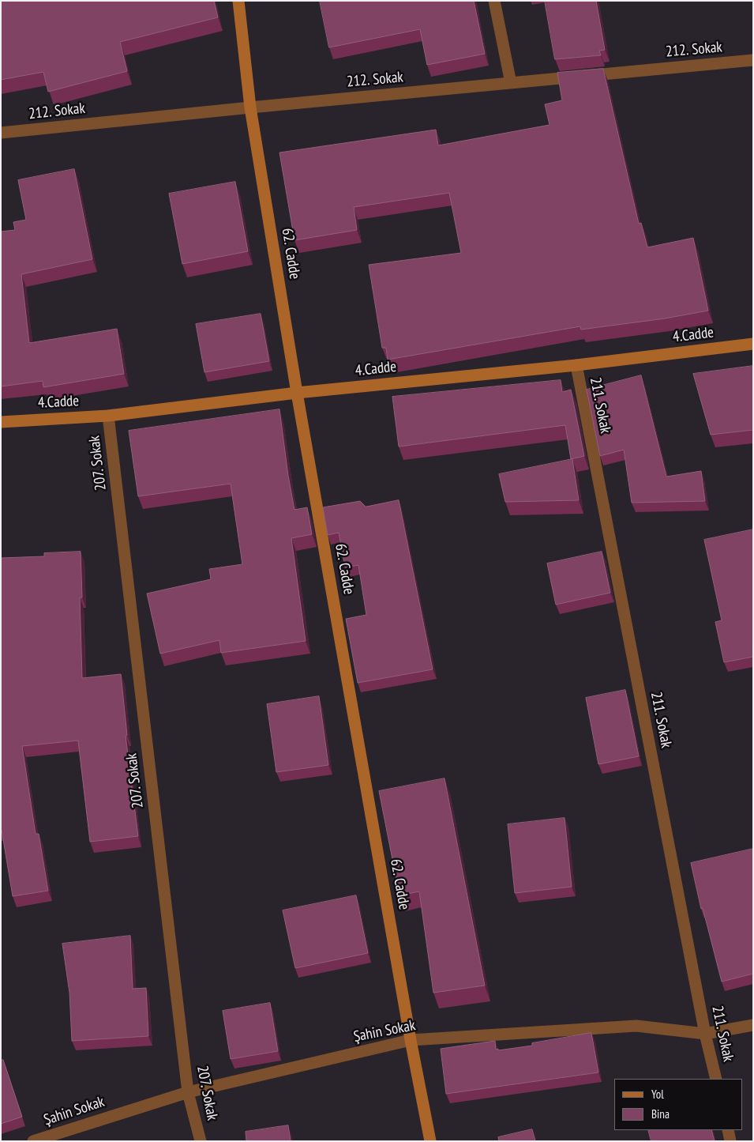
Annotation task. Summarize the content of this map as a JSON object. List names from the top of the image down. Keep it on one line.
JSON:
{"streets":{"street":["212. Sokak","62. Cadde","4.Cadde","211. Sokak","207. Sokak","Şahin Sokak"]},"crossings":[["212. Sokak","62. Cadde"],["62. Cadde","4.Cadde"],["62. Cadde","Şahin Sokak"],["4.Cadde","211. Sokak"],["4.Cadde","207. Sokak"],["211. Sokak","Şahin Sokak"],["207. Sokak","Şahin Sokak"]],"legend":["Yol","Bina"]}
